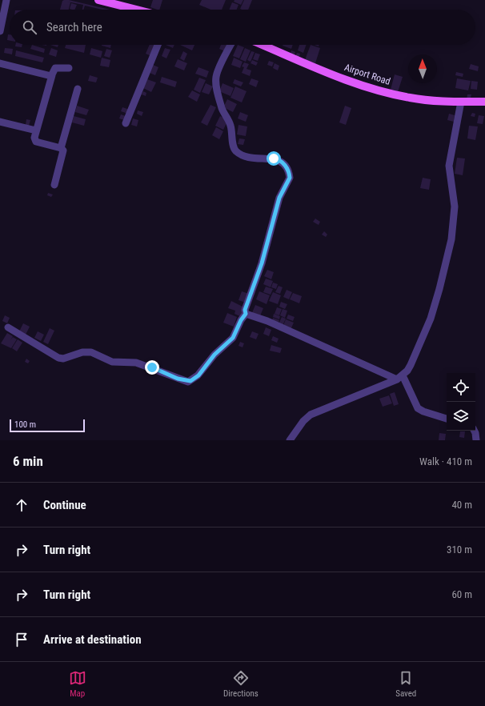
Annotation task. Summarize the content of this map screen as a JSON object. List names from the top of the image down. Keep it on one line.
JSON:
{"streets":{"main road":["Airport Road"]},"scale_bar":"100 m","north":"top","page":{"search":"Search here","scale":"100 m","heading":["6 min","Walk · 410 m"],"list":[["Continue","40 m"],["Turn right","310 m"],["Turn right","60 m"],"Arrive at destination"],"nav":["Map","Directions","Saved"]}}
